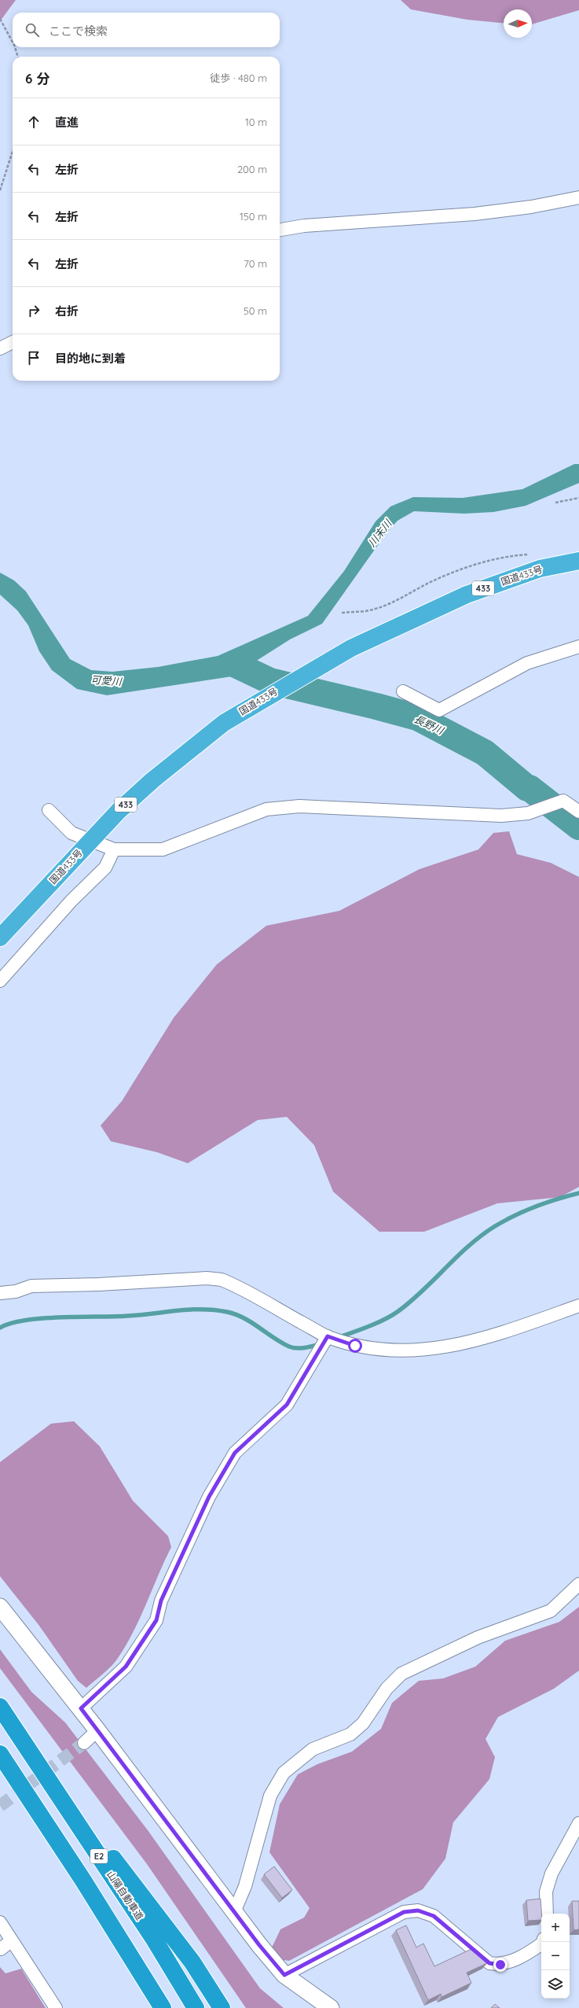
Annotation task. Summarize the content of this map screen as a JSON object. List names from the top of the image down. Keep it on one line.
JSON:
{"streets":{"highway":["国道433号","433","E2","山陽自動車道"]},"water":["川末川","可愛川","長野川"],"north":"right","page":{"search":"ここで検索","heading":["6 分","徒歩 · 480 m"],"list":[["直進","10 m"],["左折","200 m"],["左折","150 m"],["左折","70 m"],["右折","50 m"],"目的地に到着"],"map_buttons":["+","−"]}}
